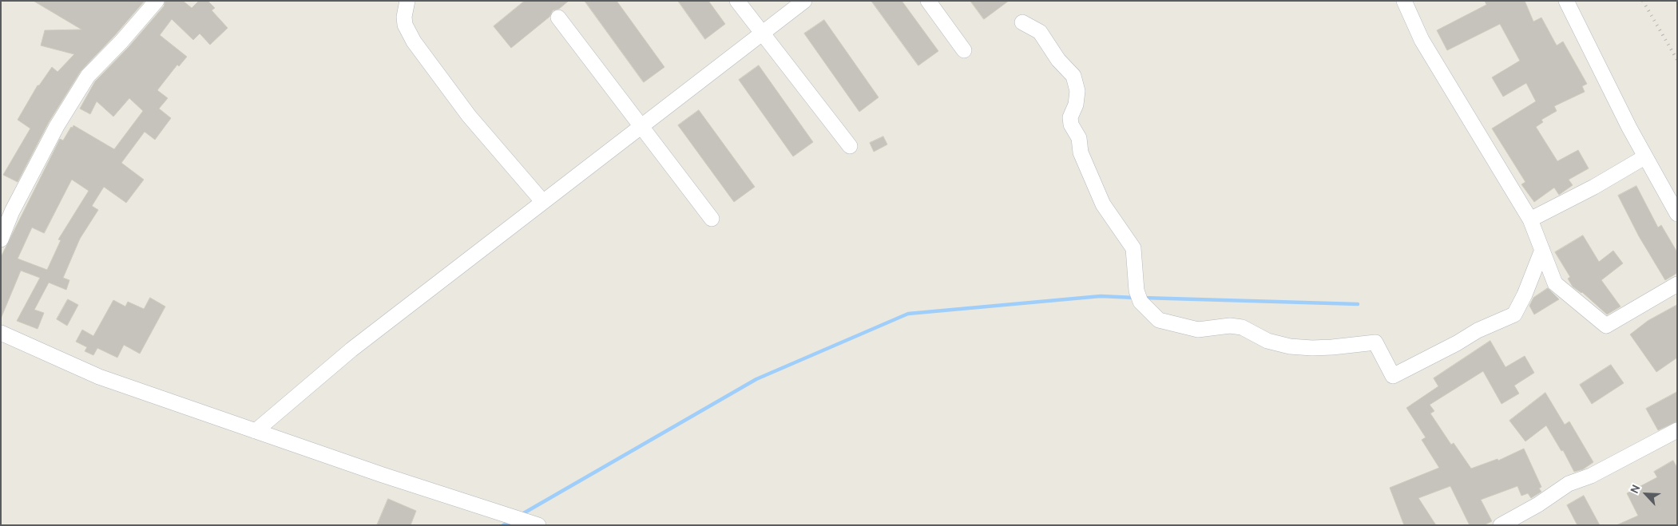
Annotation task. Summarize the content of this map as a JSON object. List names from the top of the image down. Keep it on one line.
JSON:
{"north":"top left"}
